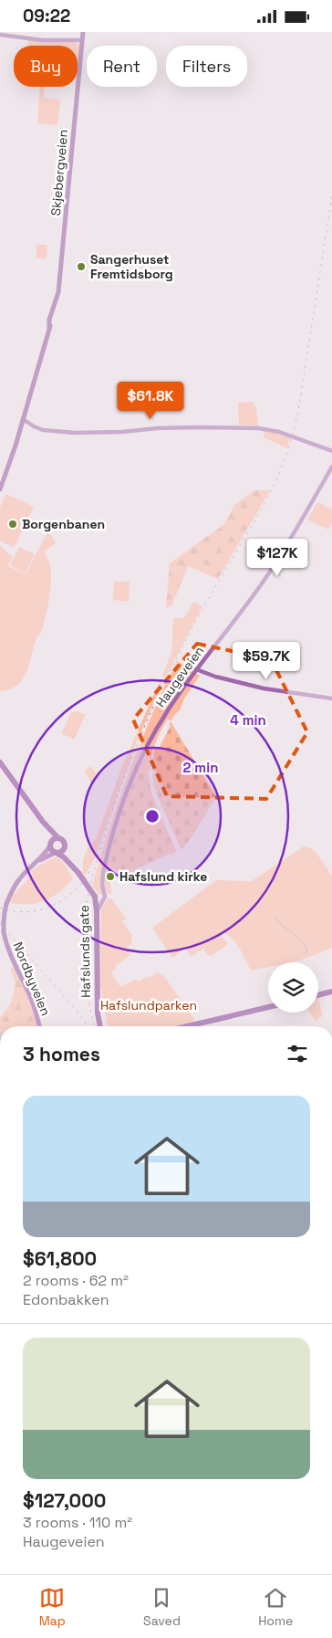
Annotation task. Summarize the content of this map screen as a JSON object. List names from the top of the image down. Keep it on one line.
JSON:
{"streets":{"highway":["Hafslunds gate"],"main road":["Skjebergveien","Nordbyveien"],"street":["Haugeveien"]},"crossings":[["Haugeveien","Hafslunds gate"]],"parks":["Hafslundparken"],"places":["Sangerhuset Fremtidsborg","Borgenbanen","Hafslund kirke"],"page":{"status":"09:22","chip":["Buy","Rent","Filters"],"price":["$61.8K","$127K","$59.7K"],"heading":"3 homes","list":[{"name":"$61,800","note":"2 rooms · 62 m² · Edonbakken"},{"name":"$127,000","note":"3 rooms · 110 m² · Haugeveien"}],"tabs":["Map","Saved","Home"]},"rings":["4 min","2 min"]}
